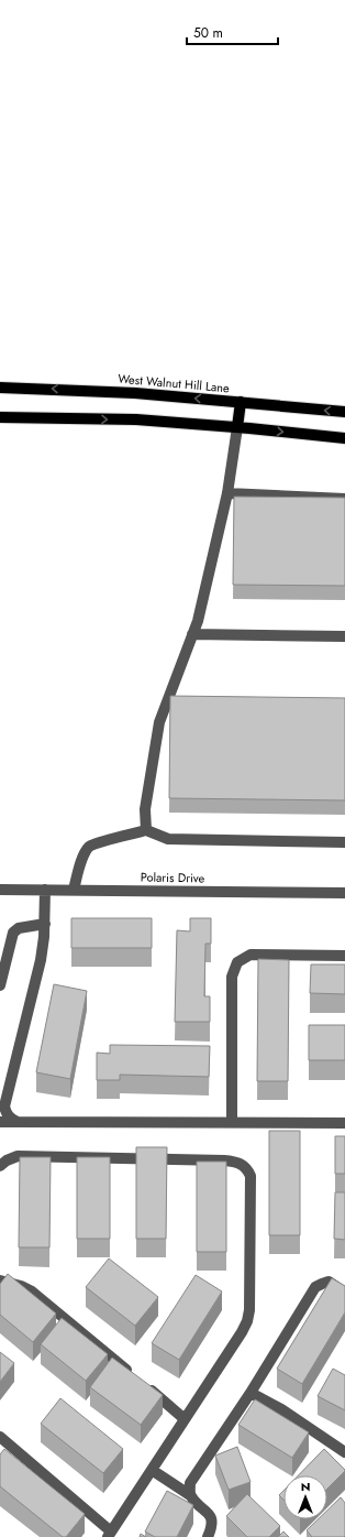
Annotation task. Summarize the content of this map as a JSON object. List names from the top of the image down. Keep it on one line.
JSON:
{"streets":{"main road":["West Walnut Hill Lane"],"street":["Polaris Drive"]},"scale_bar":"50 m","north":"top"}
